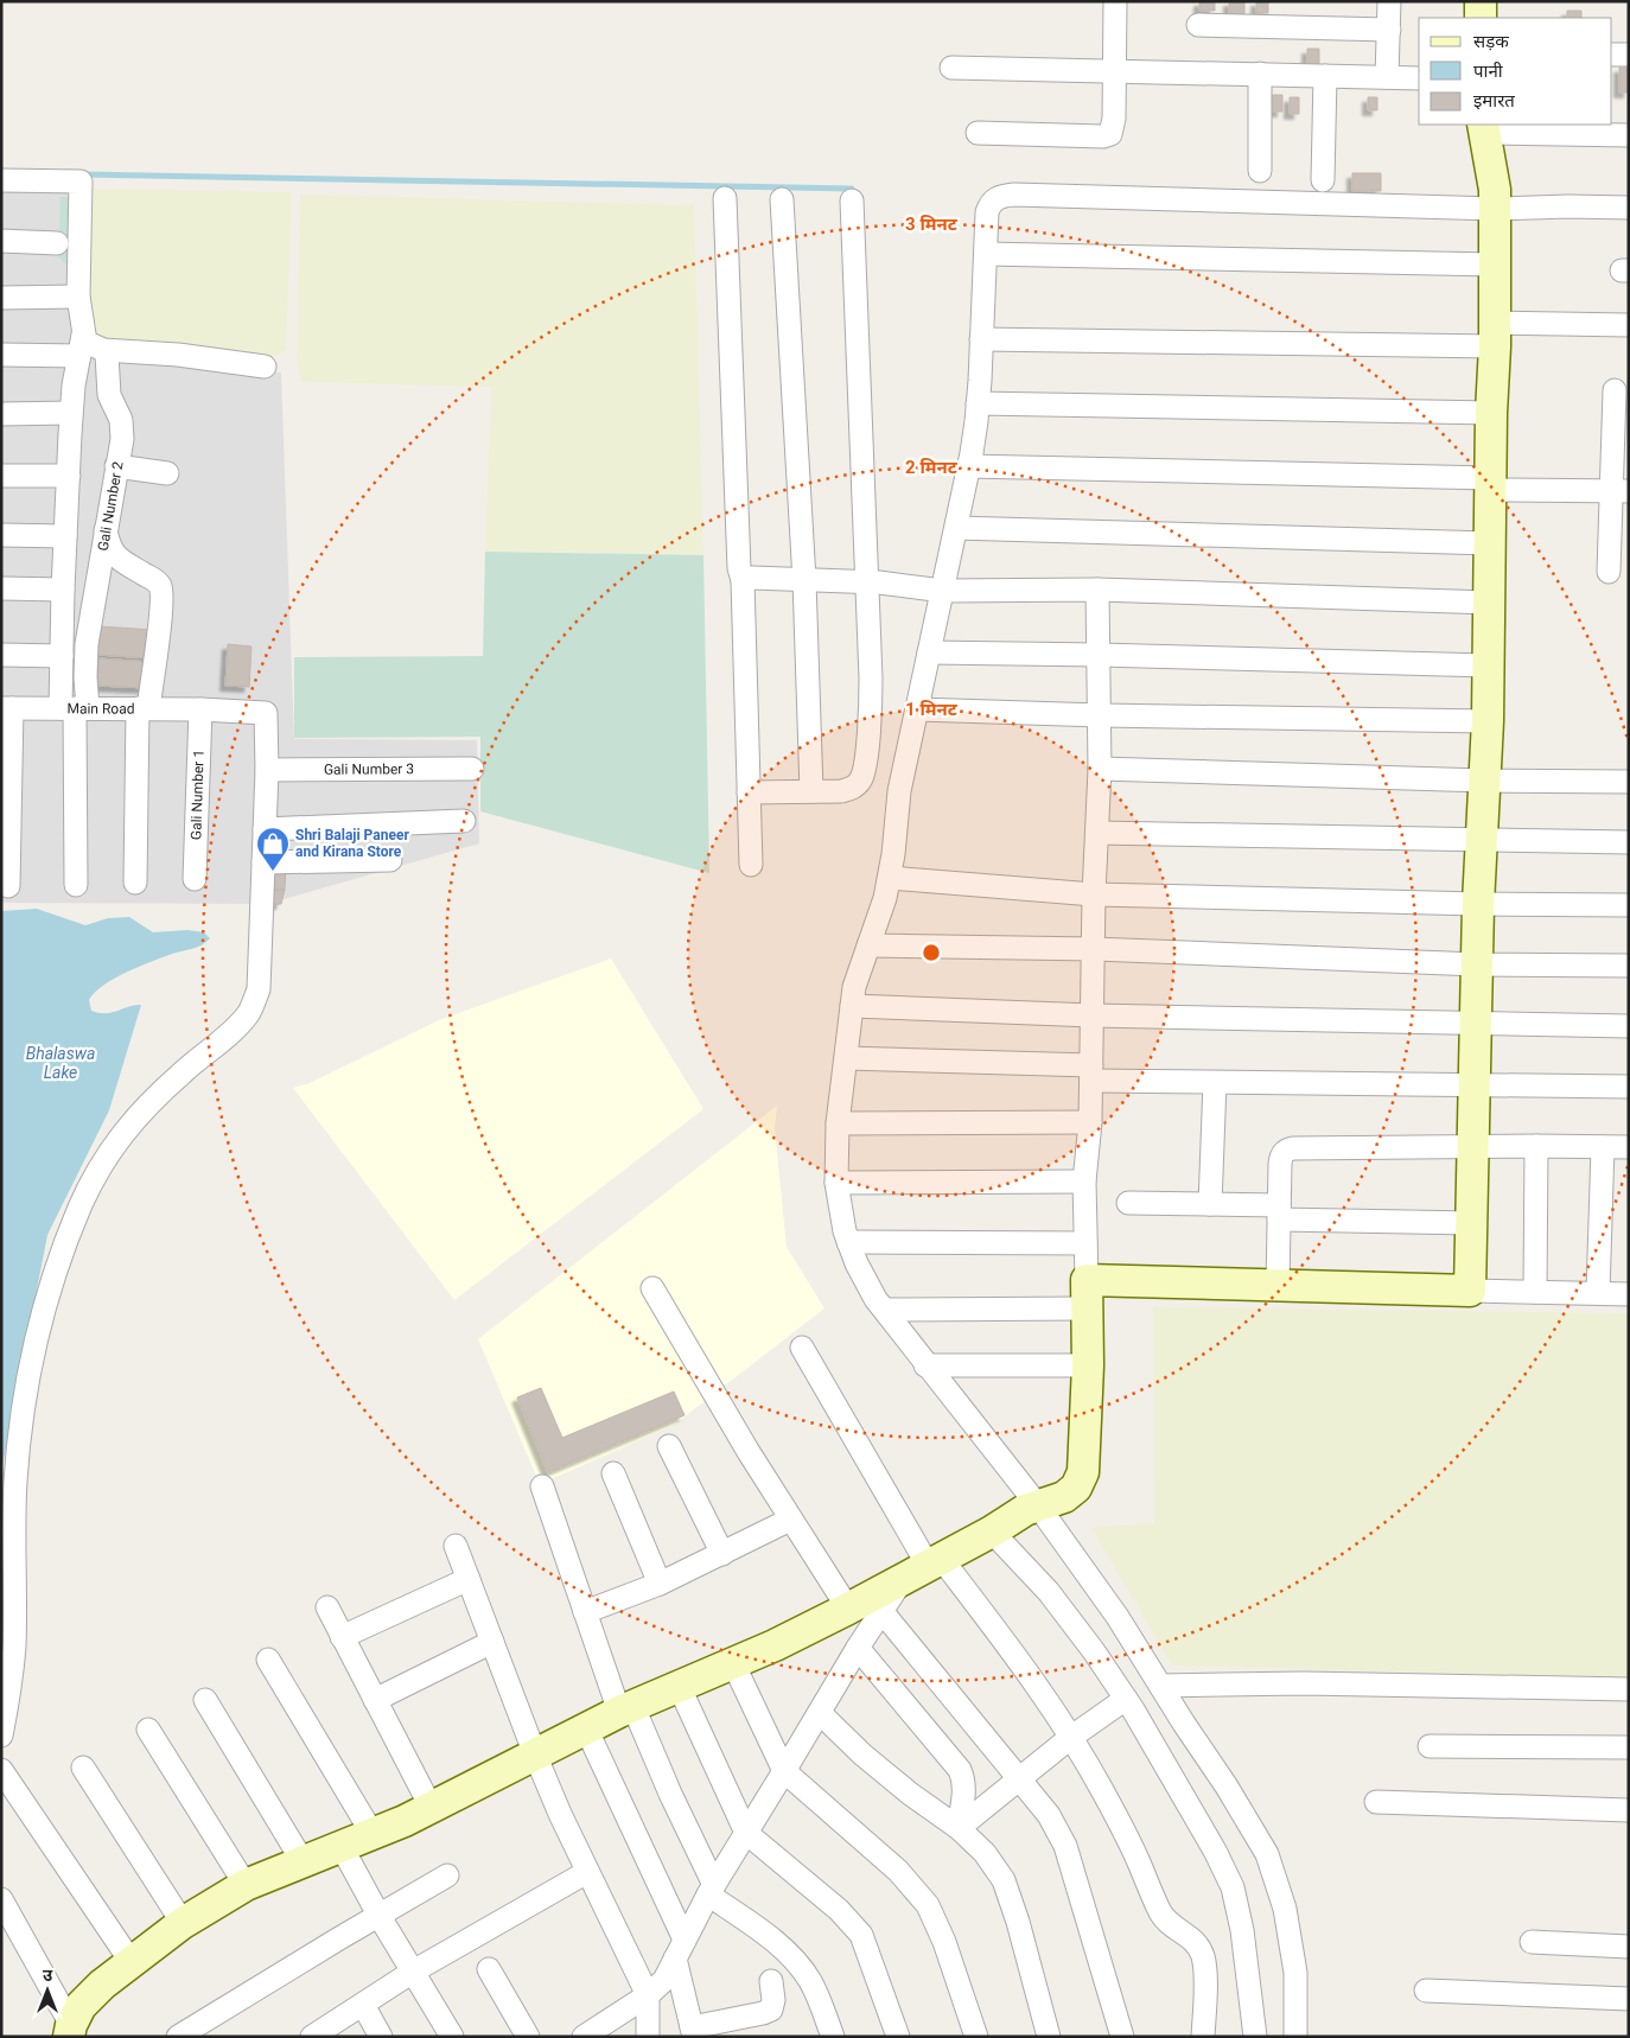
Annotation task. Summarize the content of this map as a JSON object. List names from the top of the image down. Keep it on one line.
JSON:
{"streets":{"street":["Gali Number 2","Main Road","Gali Number 3","Gali Number 1"]},"crossings":[["Gali Number 2","Main Road"],["Main Road","Gali Number 3"],["Main Road","Gali Number 1"]],"water":["Bhalaswa Lake"],"places":{"shop":["Shri Balaji Paneer and Kirana Store"]},"legend":["सड़क","पानी","इमारत"],"north":"top","rings":["3 मिनट","2 मिनट","1 मिनट"]}
